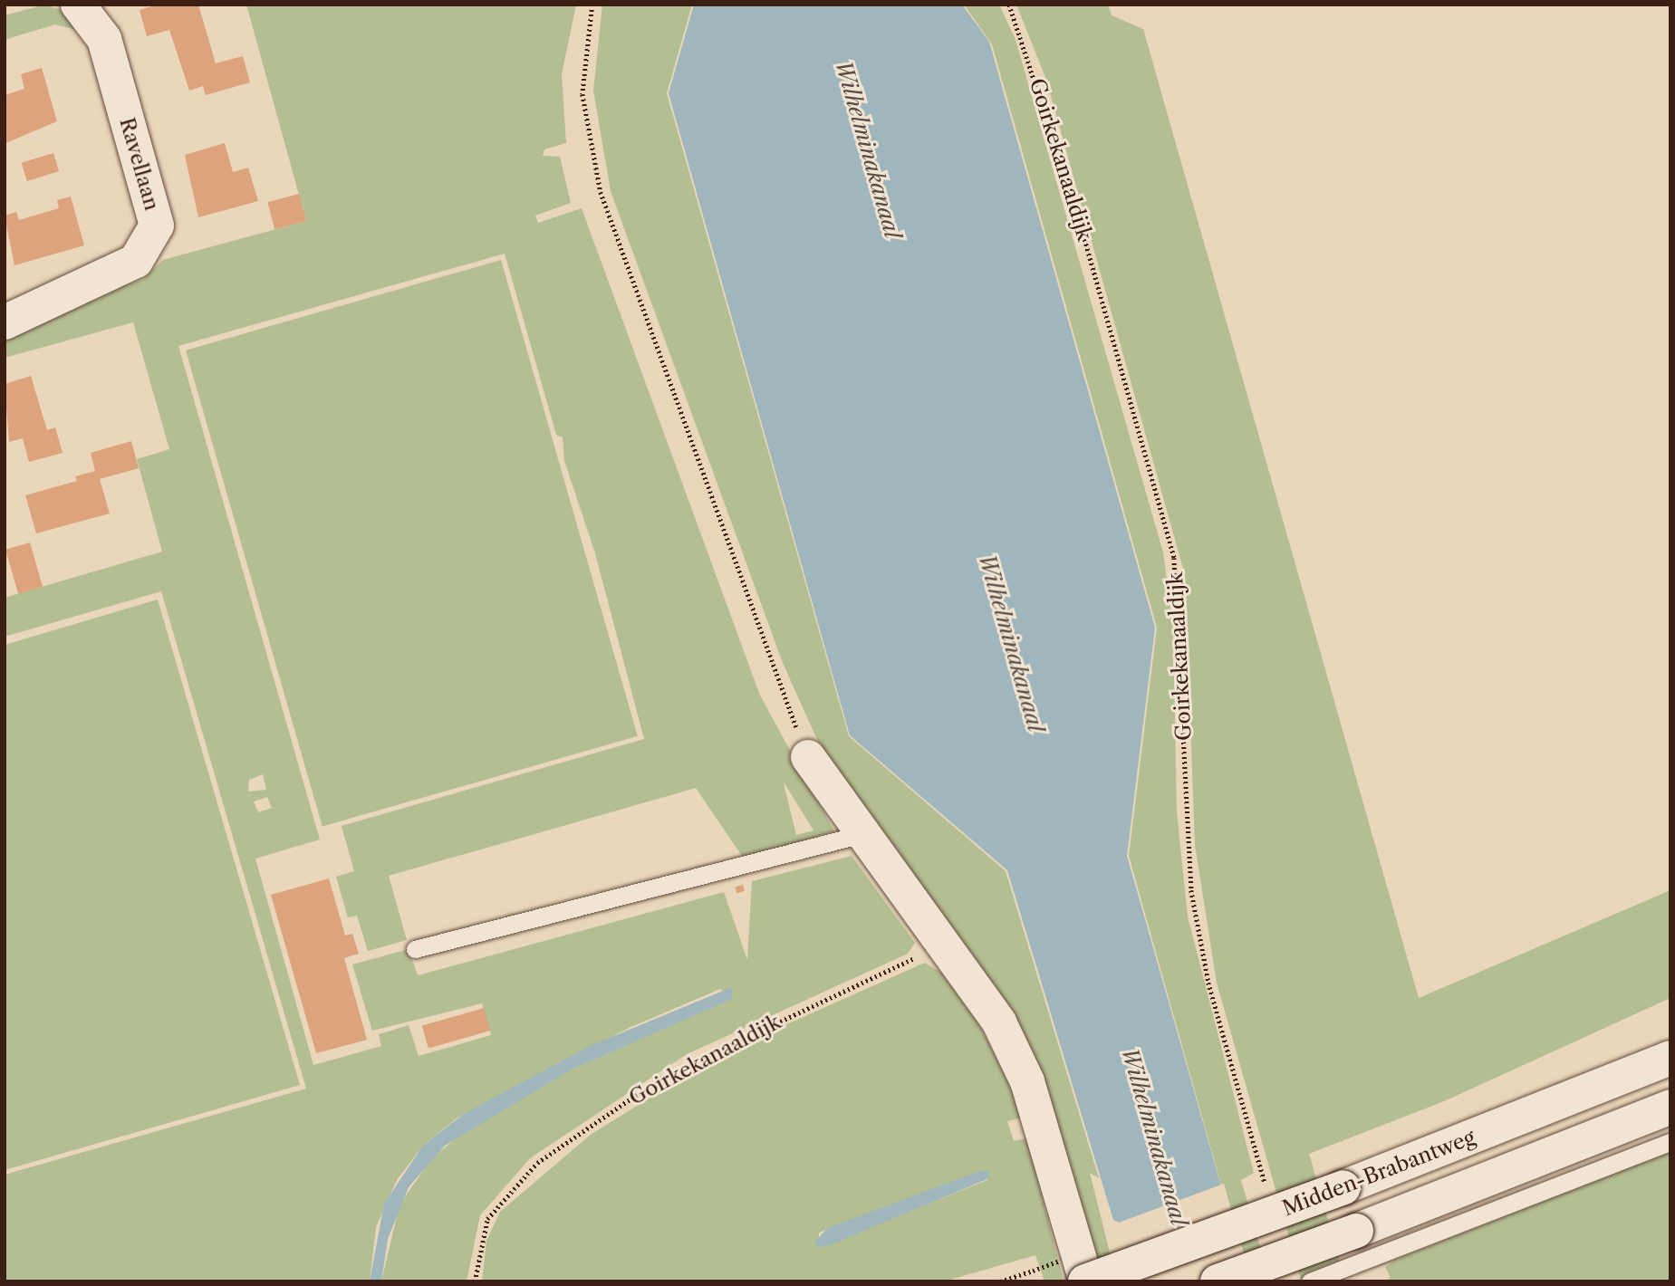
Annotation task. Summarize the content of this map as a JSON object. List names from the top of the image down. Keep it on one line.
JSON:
{"streets":{"main road":["Ravellaan","Midden-Brabantweg"],"path":["Goirkekanaaldijk"]},"water":["Wilhelminakanaal"]}
